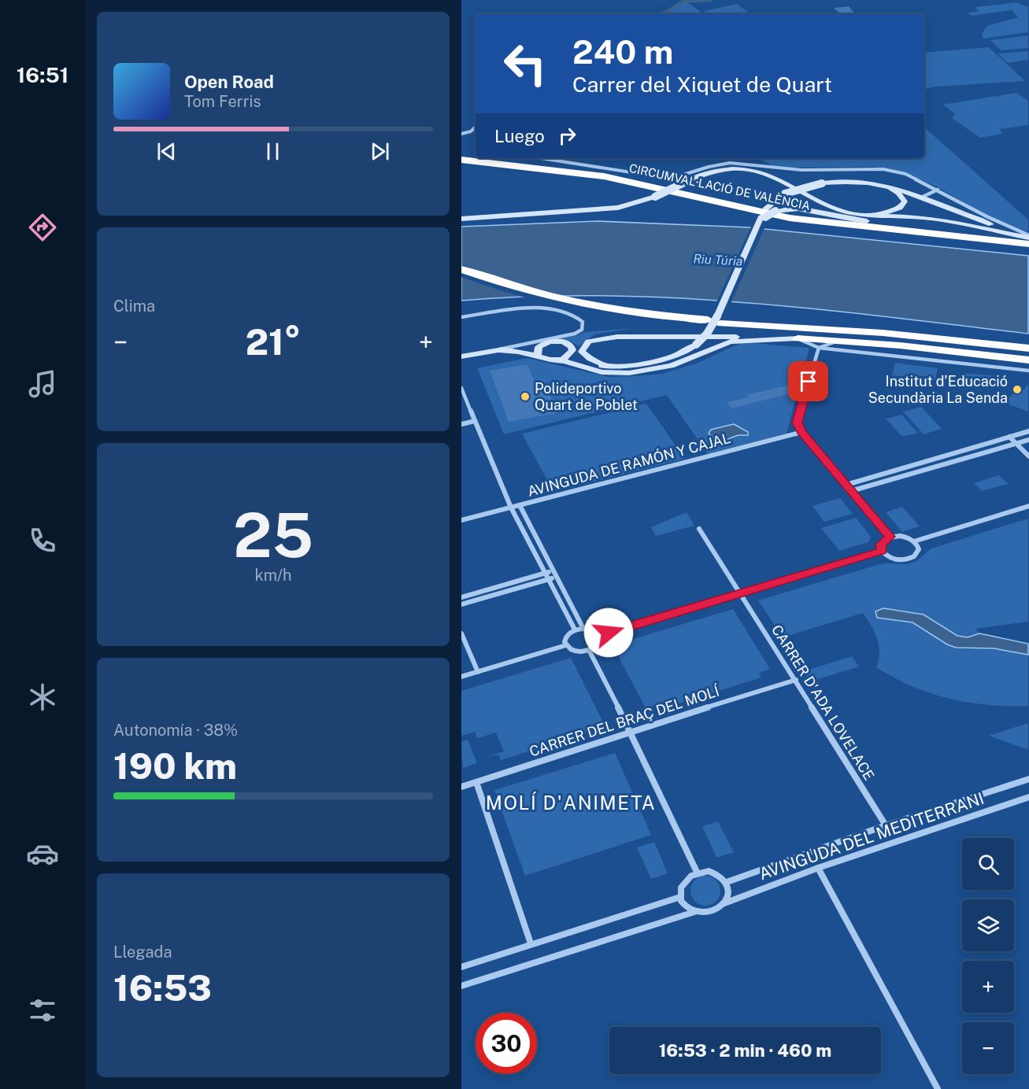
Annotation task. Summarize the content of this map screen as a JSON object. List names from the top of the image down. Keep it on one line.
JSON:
{"streets":{"highway":["CIRCUMVAL·LACIÓ DE VALÈNCIA"],"street":["AVINGUDA DE RAMÓN Y CAJAL","CARRER D'ADA LOVELACE","CARRER DEL BRAÇ DEL MOLÍ","AVINGUDA DEL MEDITERRANI"]},"crossings":[["CARRER D'ADA LOVELACE","CARRER DEL BRAÇ DEL MOLÍ"],["CARRER D'ADA LOVELACE","AVINGUDA DEL MEDITERRANI"]],"districts":["MOLÍ D'ANIMETA"],"water":["Riu Túria"],"places":["Institut d'Educació Secundària La Senda","Polideportivo Quart de Poblet"],"page":{"tabs":"16:51","turn":["240 m","Carrer del Xiquet de Quart"],"song":["Open Road","Tom Ferris"],"then":"Luego","tile":["Clima",["25","km/h"],["Autonomía · 38%","190 km"],["Llegada","16:53"]],"heat":["−","21°","+"],"map_buttons":["+","−"],"limit":"30","trip":"16:53 · 2 min · 460 m"}}
